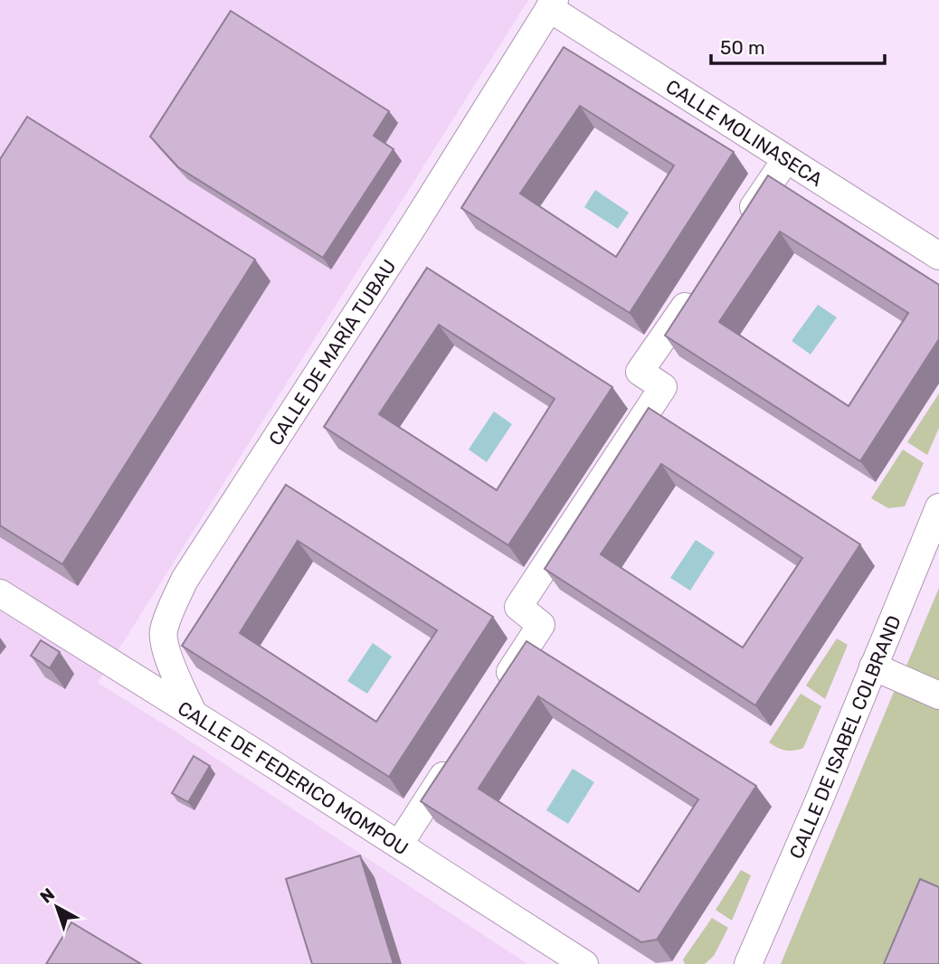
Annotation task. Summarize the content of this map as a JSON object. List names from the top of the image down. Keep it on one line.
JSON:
{"streets":{"street":["CALLE MOLINASECA","CALLE DE MARÍA TUBAU","CALLE DE ISABEL COLBRAND","CALLE DE FEDERICO MOMPOU"]},"crossings":[["CALLE MOLINASECA","CALLE DE MARÍA TUBAU"],["CALLE DE MARÍA TUBAU","CALLE DE FEDERICO MOMPOU"]],"scale_bar":"50 m","north":"top left"}
